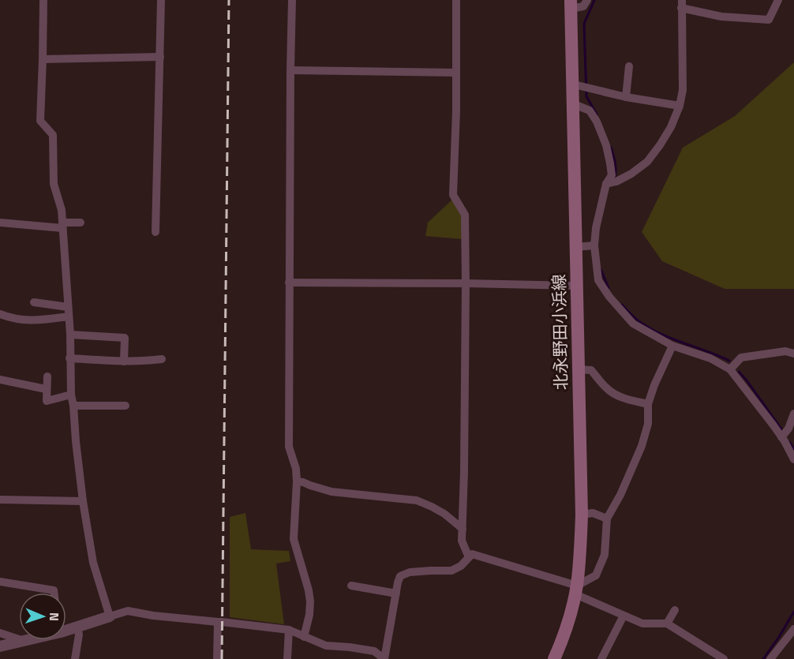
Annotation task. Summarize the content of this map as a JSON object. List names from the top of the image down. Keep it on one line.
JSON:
{"streets":{"main road":["北永野田小浜線"]},"north":"right"}
